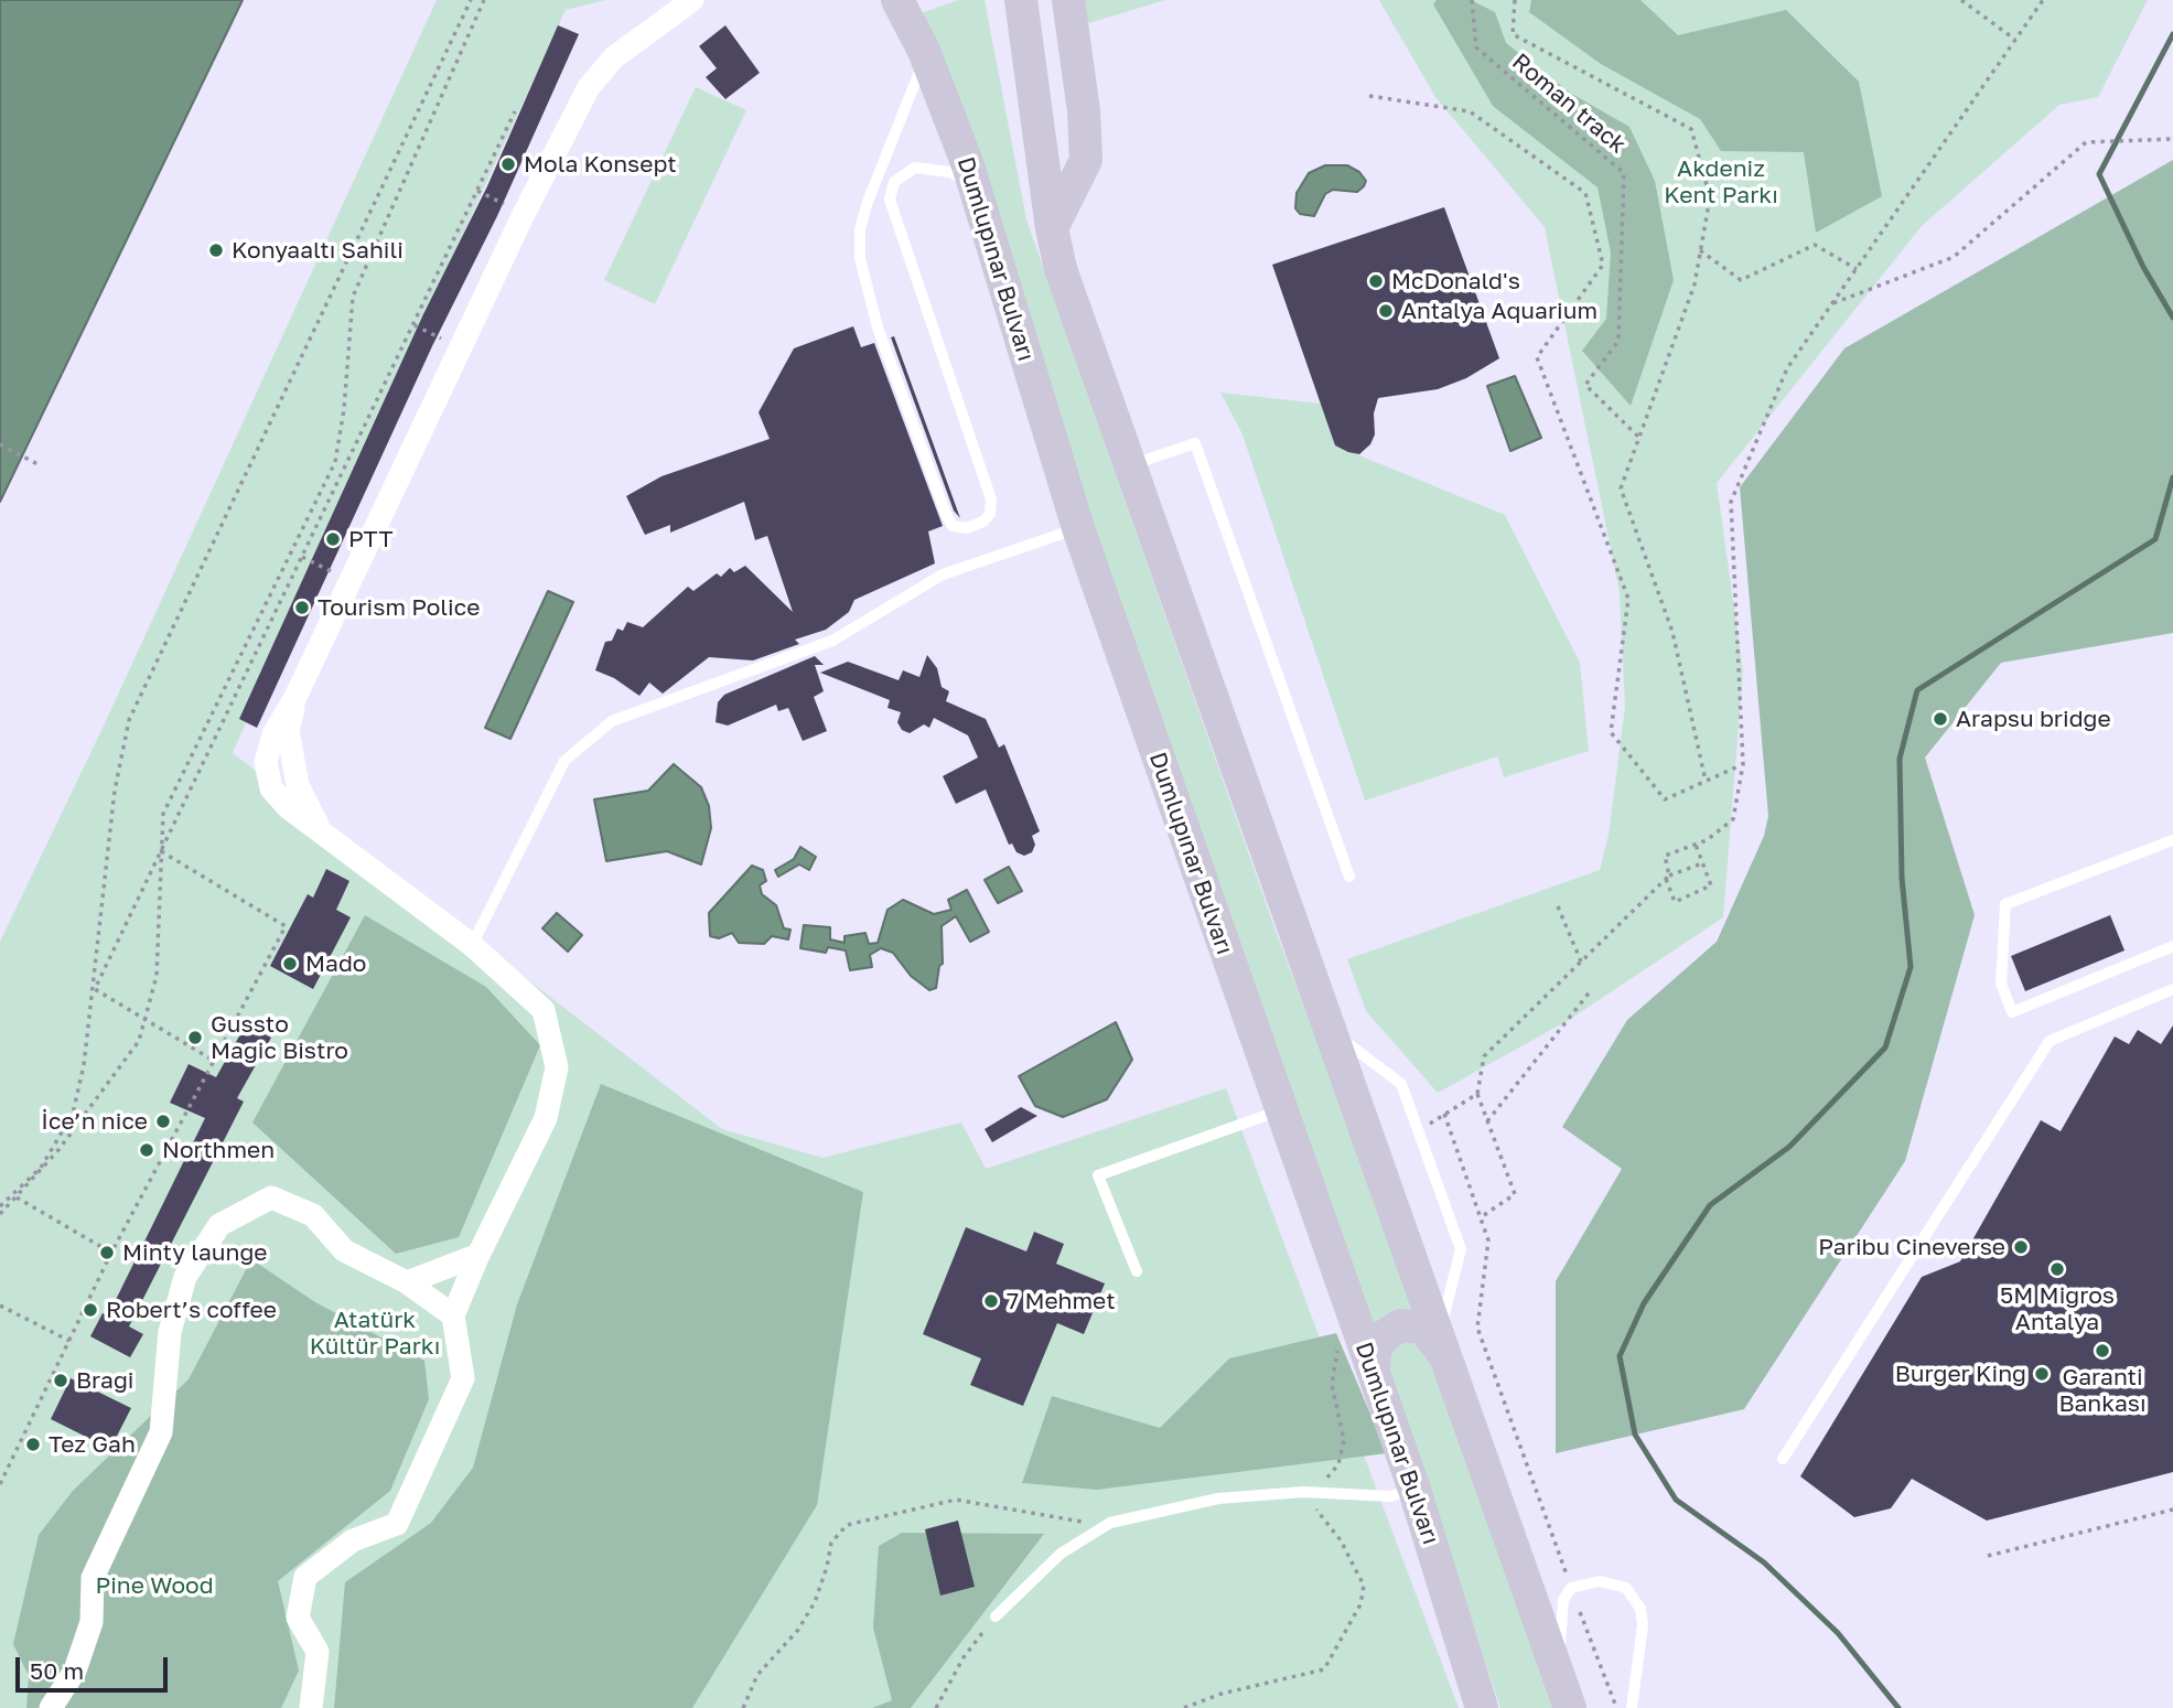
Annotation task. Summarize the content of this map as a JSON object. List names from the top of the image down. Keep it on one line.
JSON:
{"streets":{"main road":["Dumlupınar Bulvarı"],"path":["Roman track"]},"parks":["Akdeniz Kent Parkı","Atatürk Kültür Parkı","Pine Wood"],"places":["Mola Konsept","Konyaaltı Sahili","McDonald's","Antalya Aquarium","PTT","Tourism Police","Arapsu bridge","Mado","Gussto Magic Bistro","İce’n nice","Northmen","Paribu Cineverse","Minty launge","5M Migros Antalya","7 Mehmet","Robert’s coffee","Garanti Bankası","Burger King","Bragi","Tez Gah"],"scale_bar":"50 m"}
